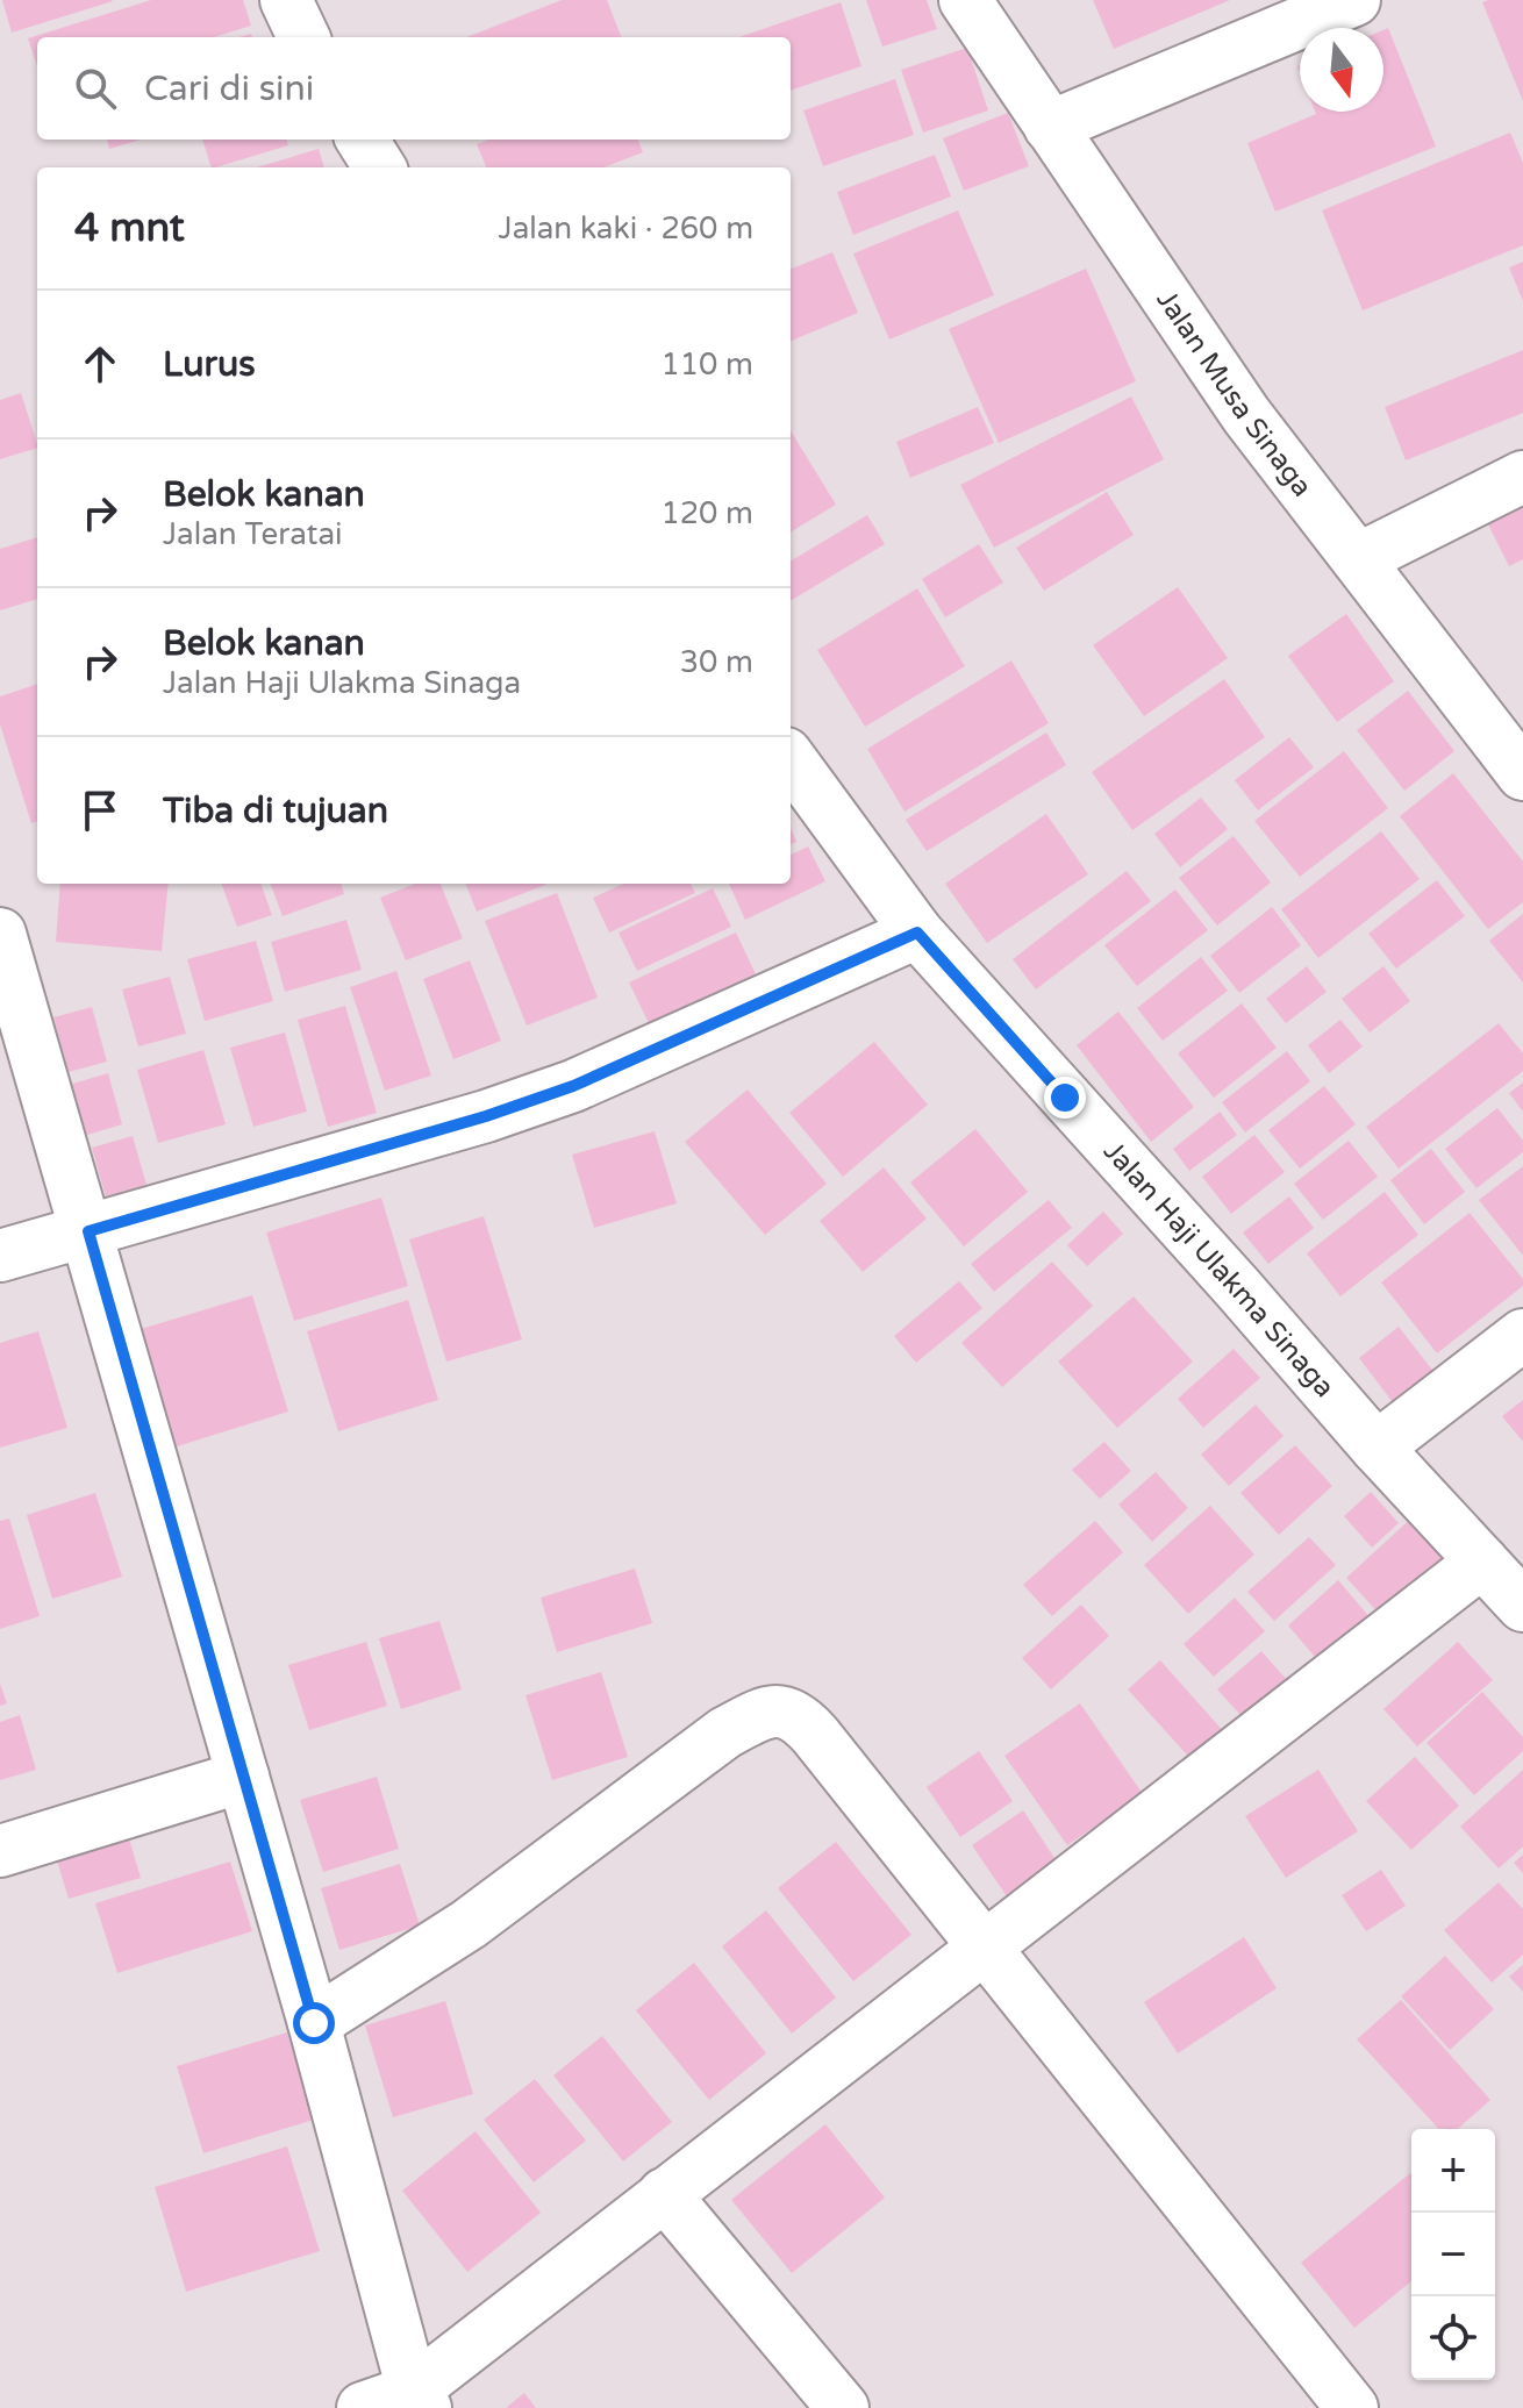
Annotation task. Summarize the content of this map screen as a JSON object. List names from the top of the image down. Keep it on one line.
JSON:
{"streets":{"street":["Jalan Musa Sinaga","Jalan Haji Ulakma Sinaga"]},"north":"bottom","page":{"search":"Cari di sini","heading":["4 mnt","Jalan kaki · 260 m"],"list":[["Lurus","110 m"],["Belok kanan","Jalan Teratai","120 m"],["Belok kanan","Jalan Haji Ulakma Sinaga","30 m"],"Tiba di tujuan"],"map_buttons":["+","−"]}}
